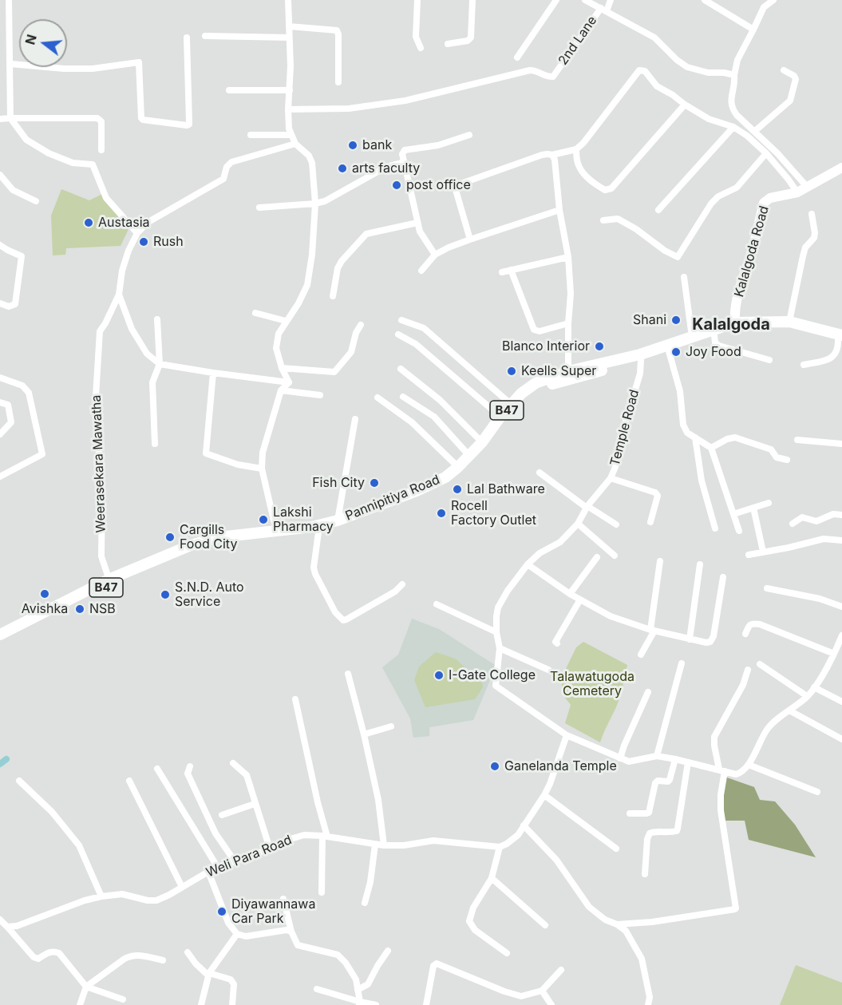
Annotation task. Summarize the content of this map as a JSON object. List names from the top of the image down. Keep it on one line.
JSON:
{"streets":{"main road":["B47","Pannipitiya Road"],"street":["2nd Lane","Kalalgoda Road","Temple Road","Weerasekara Mawatha","Weli Para Road"]},"crossings":[["Kalalgoda Road","Pannipitiya Road"],["Temple Road","Pannipitiya Road"],["Weerasekara Mawatha","Pannipitiya Road"]],"districts":["Kalalgoda"],"parks":["Talawatugoda Cemetery"],"places":["bank","arts faculty","post office","Austasia","Rush","Shani","Blanco Interior","Joy Food","Keells Super","Fish City","Lal Bathware","Rocell Factory Outlet","Lakshi Pharmacy","Cargills Food City","Avishka","S.N.D. Auto Service","NSB","I-Gate College","Ganelanda Temple","Diyawannawa Car Park"],"north":"left"}
